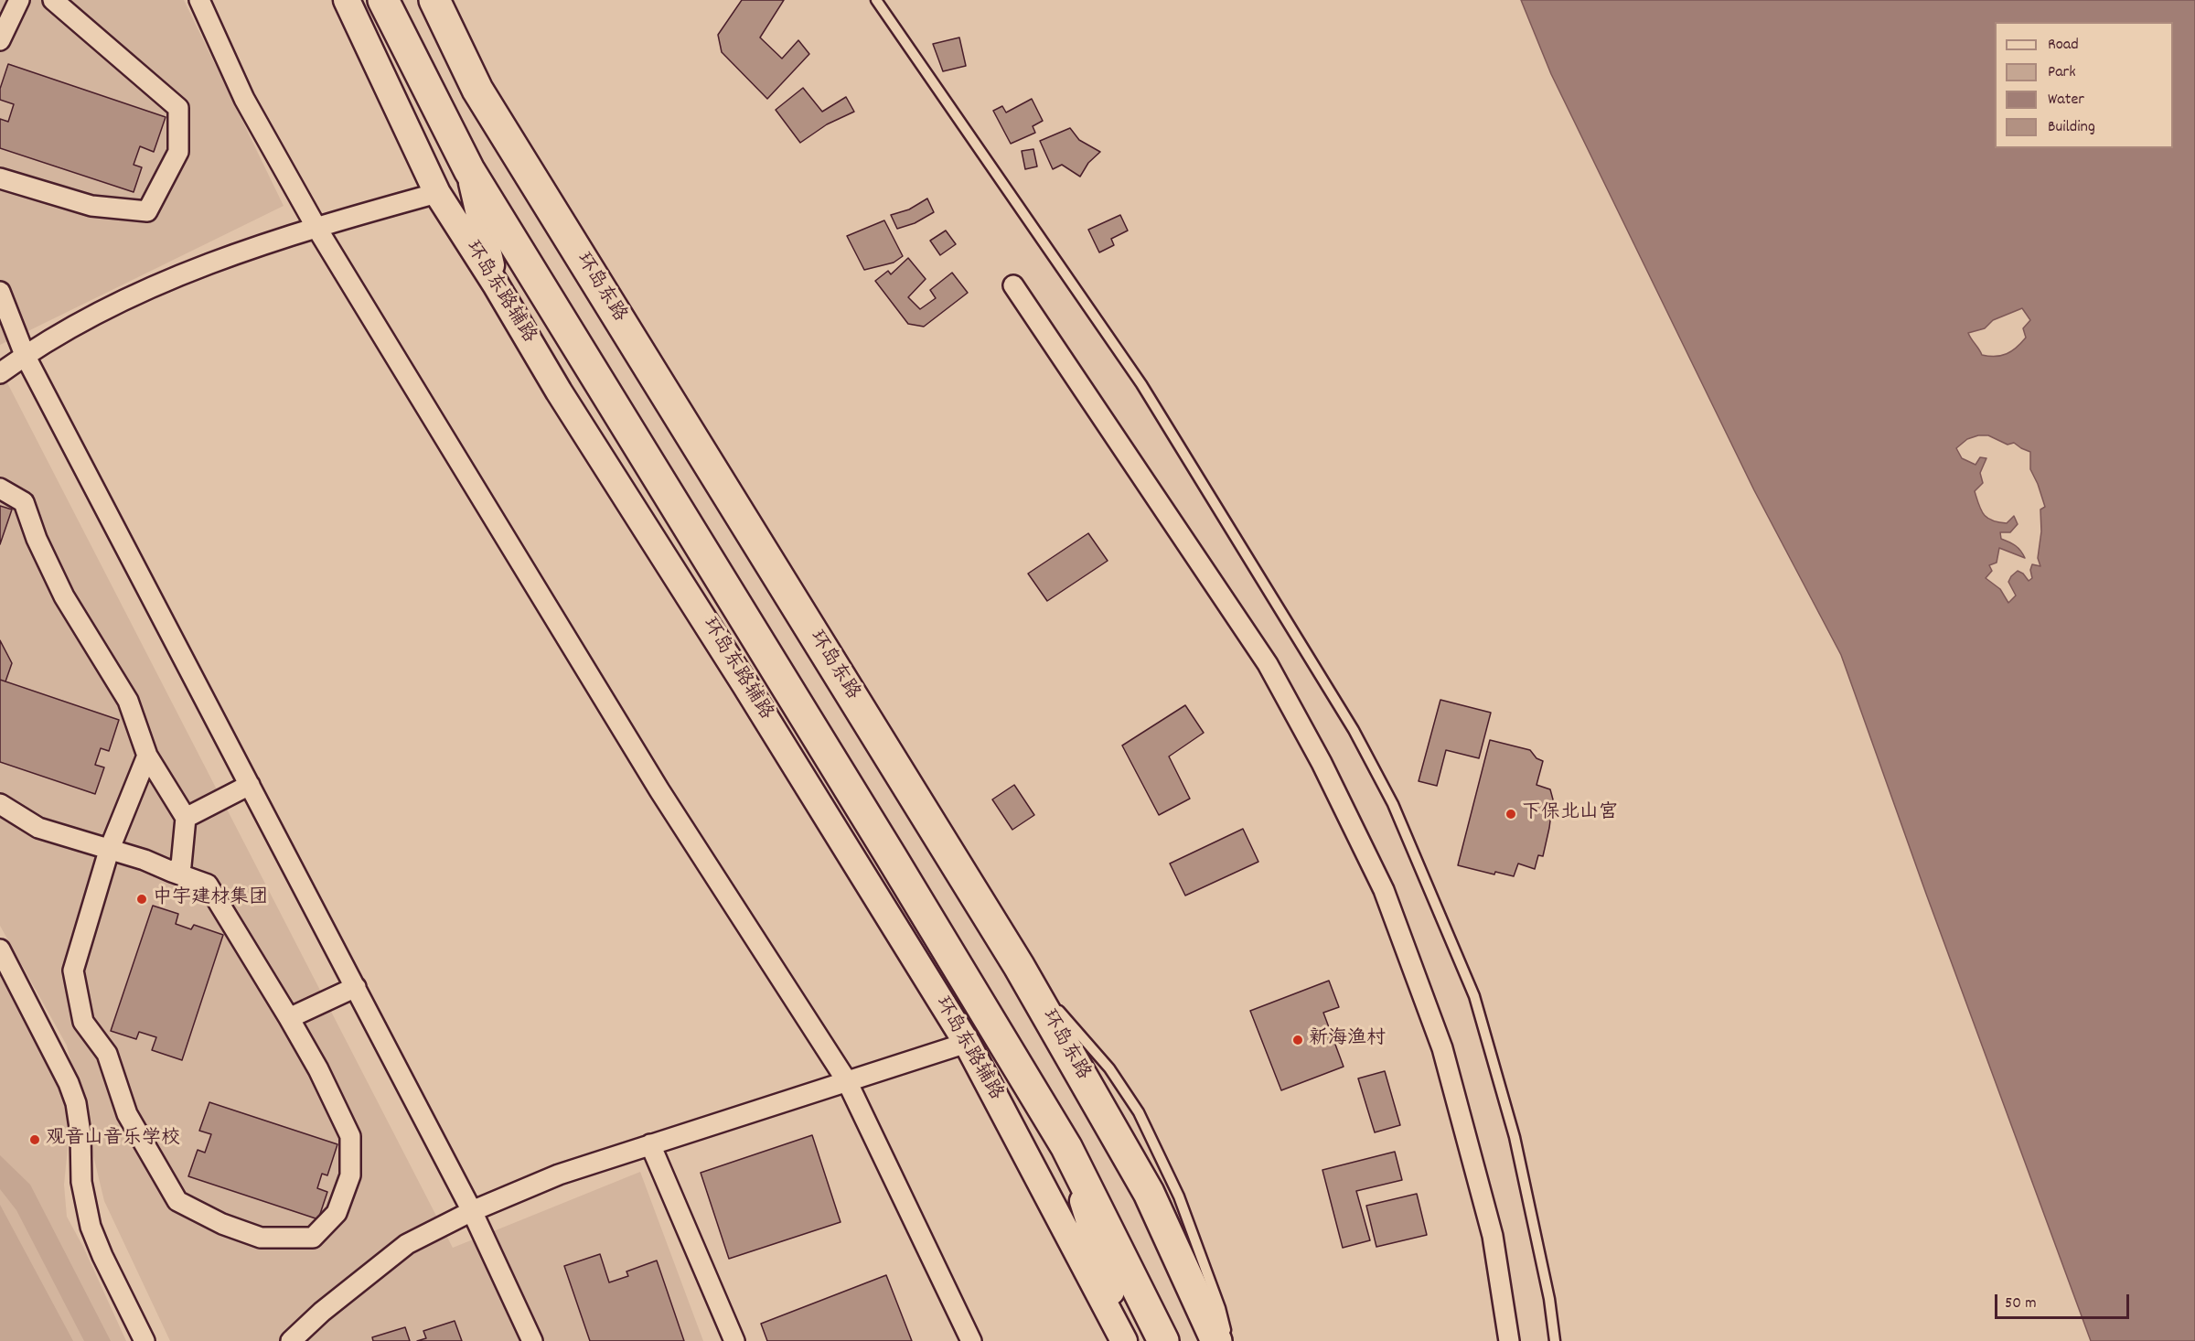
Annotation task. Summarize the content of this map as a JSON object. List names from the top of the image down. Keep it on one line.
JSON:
{"streets":{"main road":["环岛东路"],"street":["环岛东路辅路"]},"places":["下保北山宫","中宇建材集团","新海渔村","观音山音乐学校"],"legend":["Road","Park","Water","Building"],"scale_bar":"50 m"}
